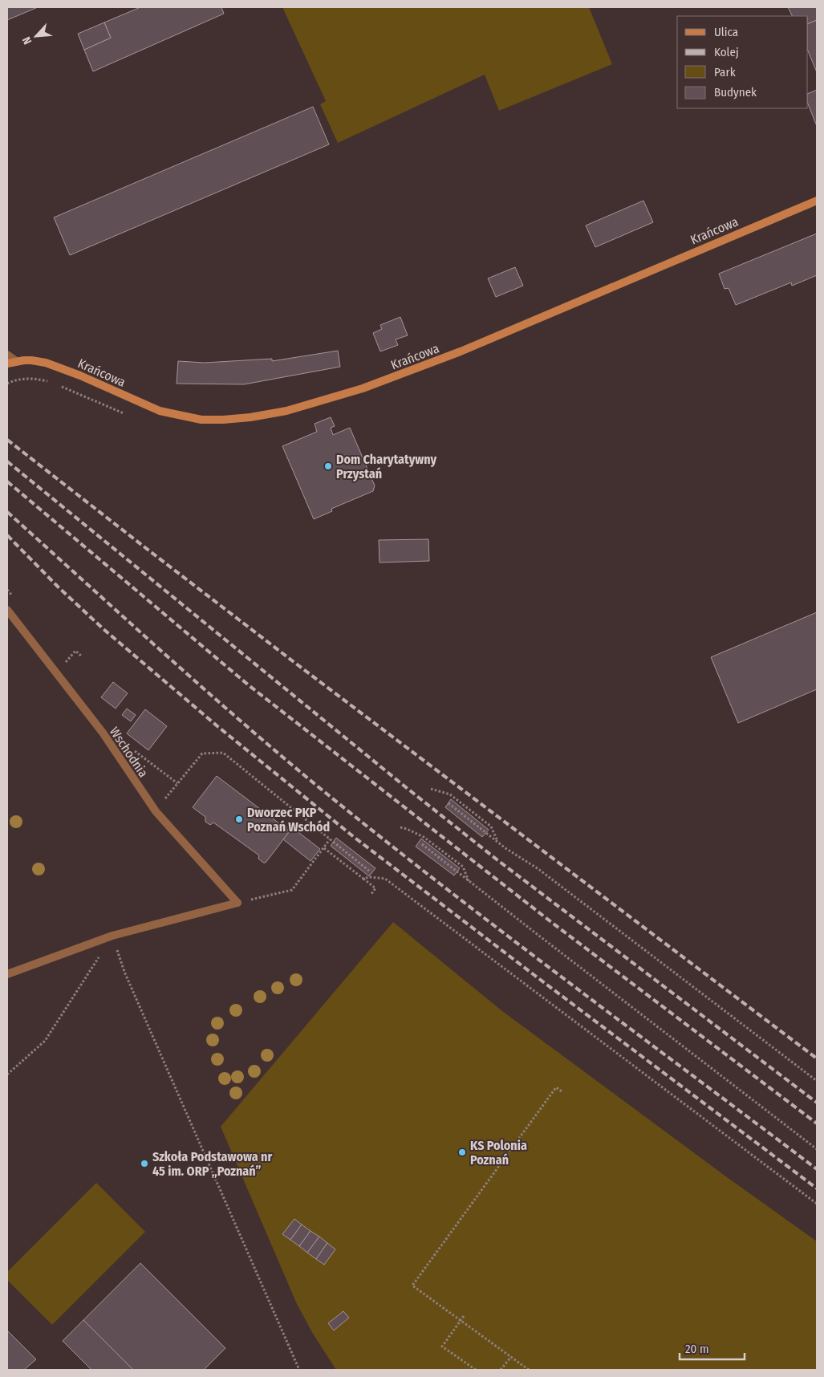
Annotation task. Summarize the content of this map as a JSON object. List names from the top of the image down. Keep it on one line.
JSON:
{"streets":{"street":["Krańcowa","Wschodnia"]},"places":["Dom Charytatywny Przystań","Dworzec PKP Poznań Wschód","KS Polonia Poznań","Szkoła Podstawowa nr 45 im. ORP „Poznań”"],"legend":["Ulica","Kolej","Park","Budynek"],"scale_bar":"20 m","north":"bottom left"}
